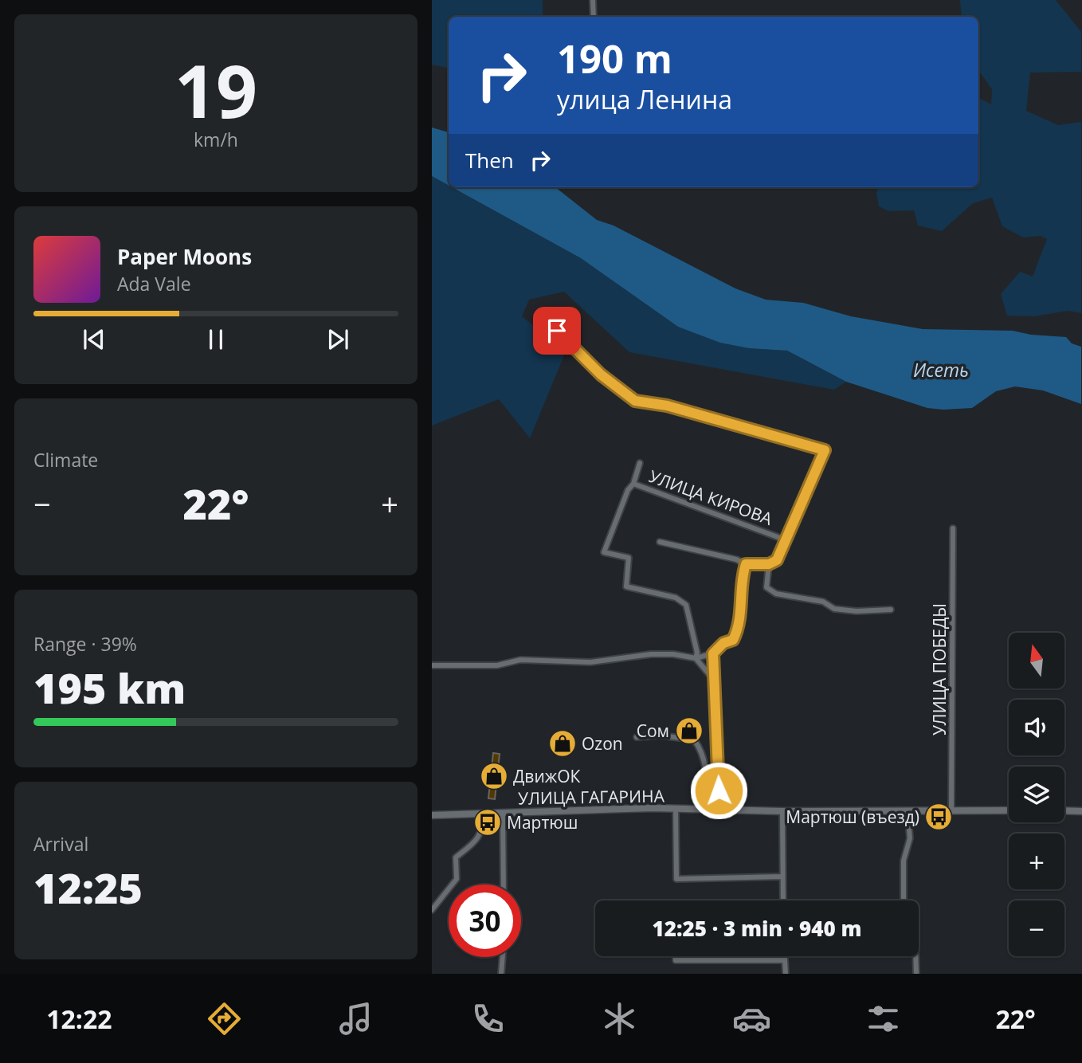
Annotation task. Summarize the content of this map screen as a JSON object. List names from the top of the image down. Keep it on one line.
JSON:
{"streets":{"main road":["УЛИЦА ГАГАРИНА"],"street":["УЛИЦА КИРОВА","УЛИЦА ПОБЕДЫ"]},"crossings":[["УЛИЦА ПОБЕДЫ","УЛИЦА ГАГАРИНА"]],"water":["Исеть"],"places":{"shop":["Сом","Ozon","ДвижОК"],"bus stop":["Мартюш (въезд)","Мартюш"]},"north":"top","page":{"tile":[["19","km/h"],"Climate",["Range · 39%","195 km"],["Arrival","12:25"]],"turn":["190 m","улица Ленина"],"then":"Then","song":["Paper Moons","Ada Vale"],"heat":["−","22°","+"],"map_buttons":["+","−"],"limit":"30","trip":"12:25 · 3 min · 940 m","tabs":["12:22","22°"]}}
